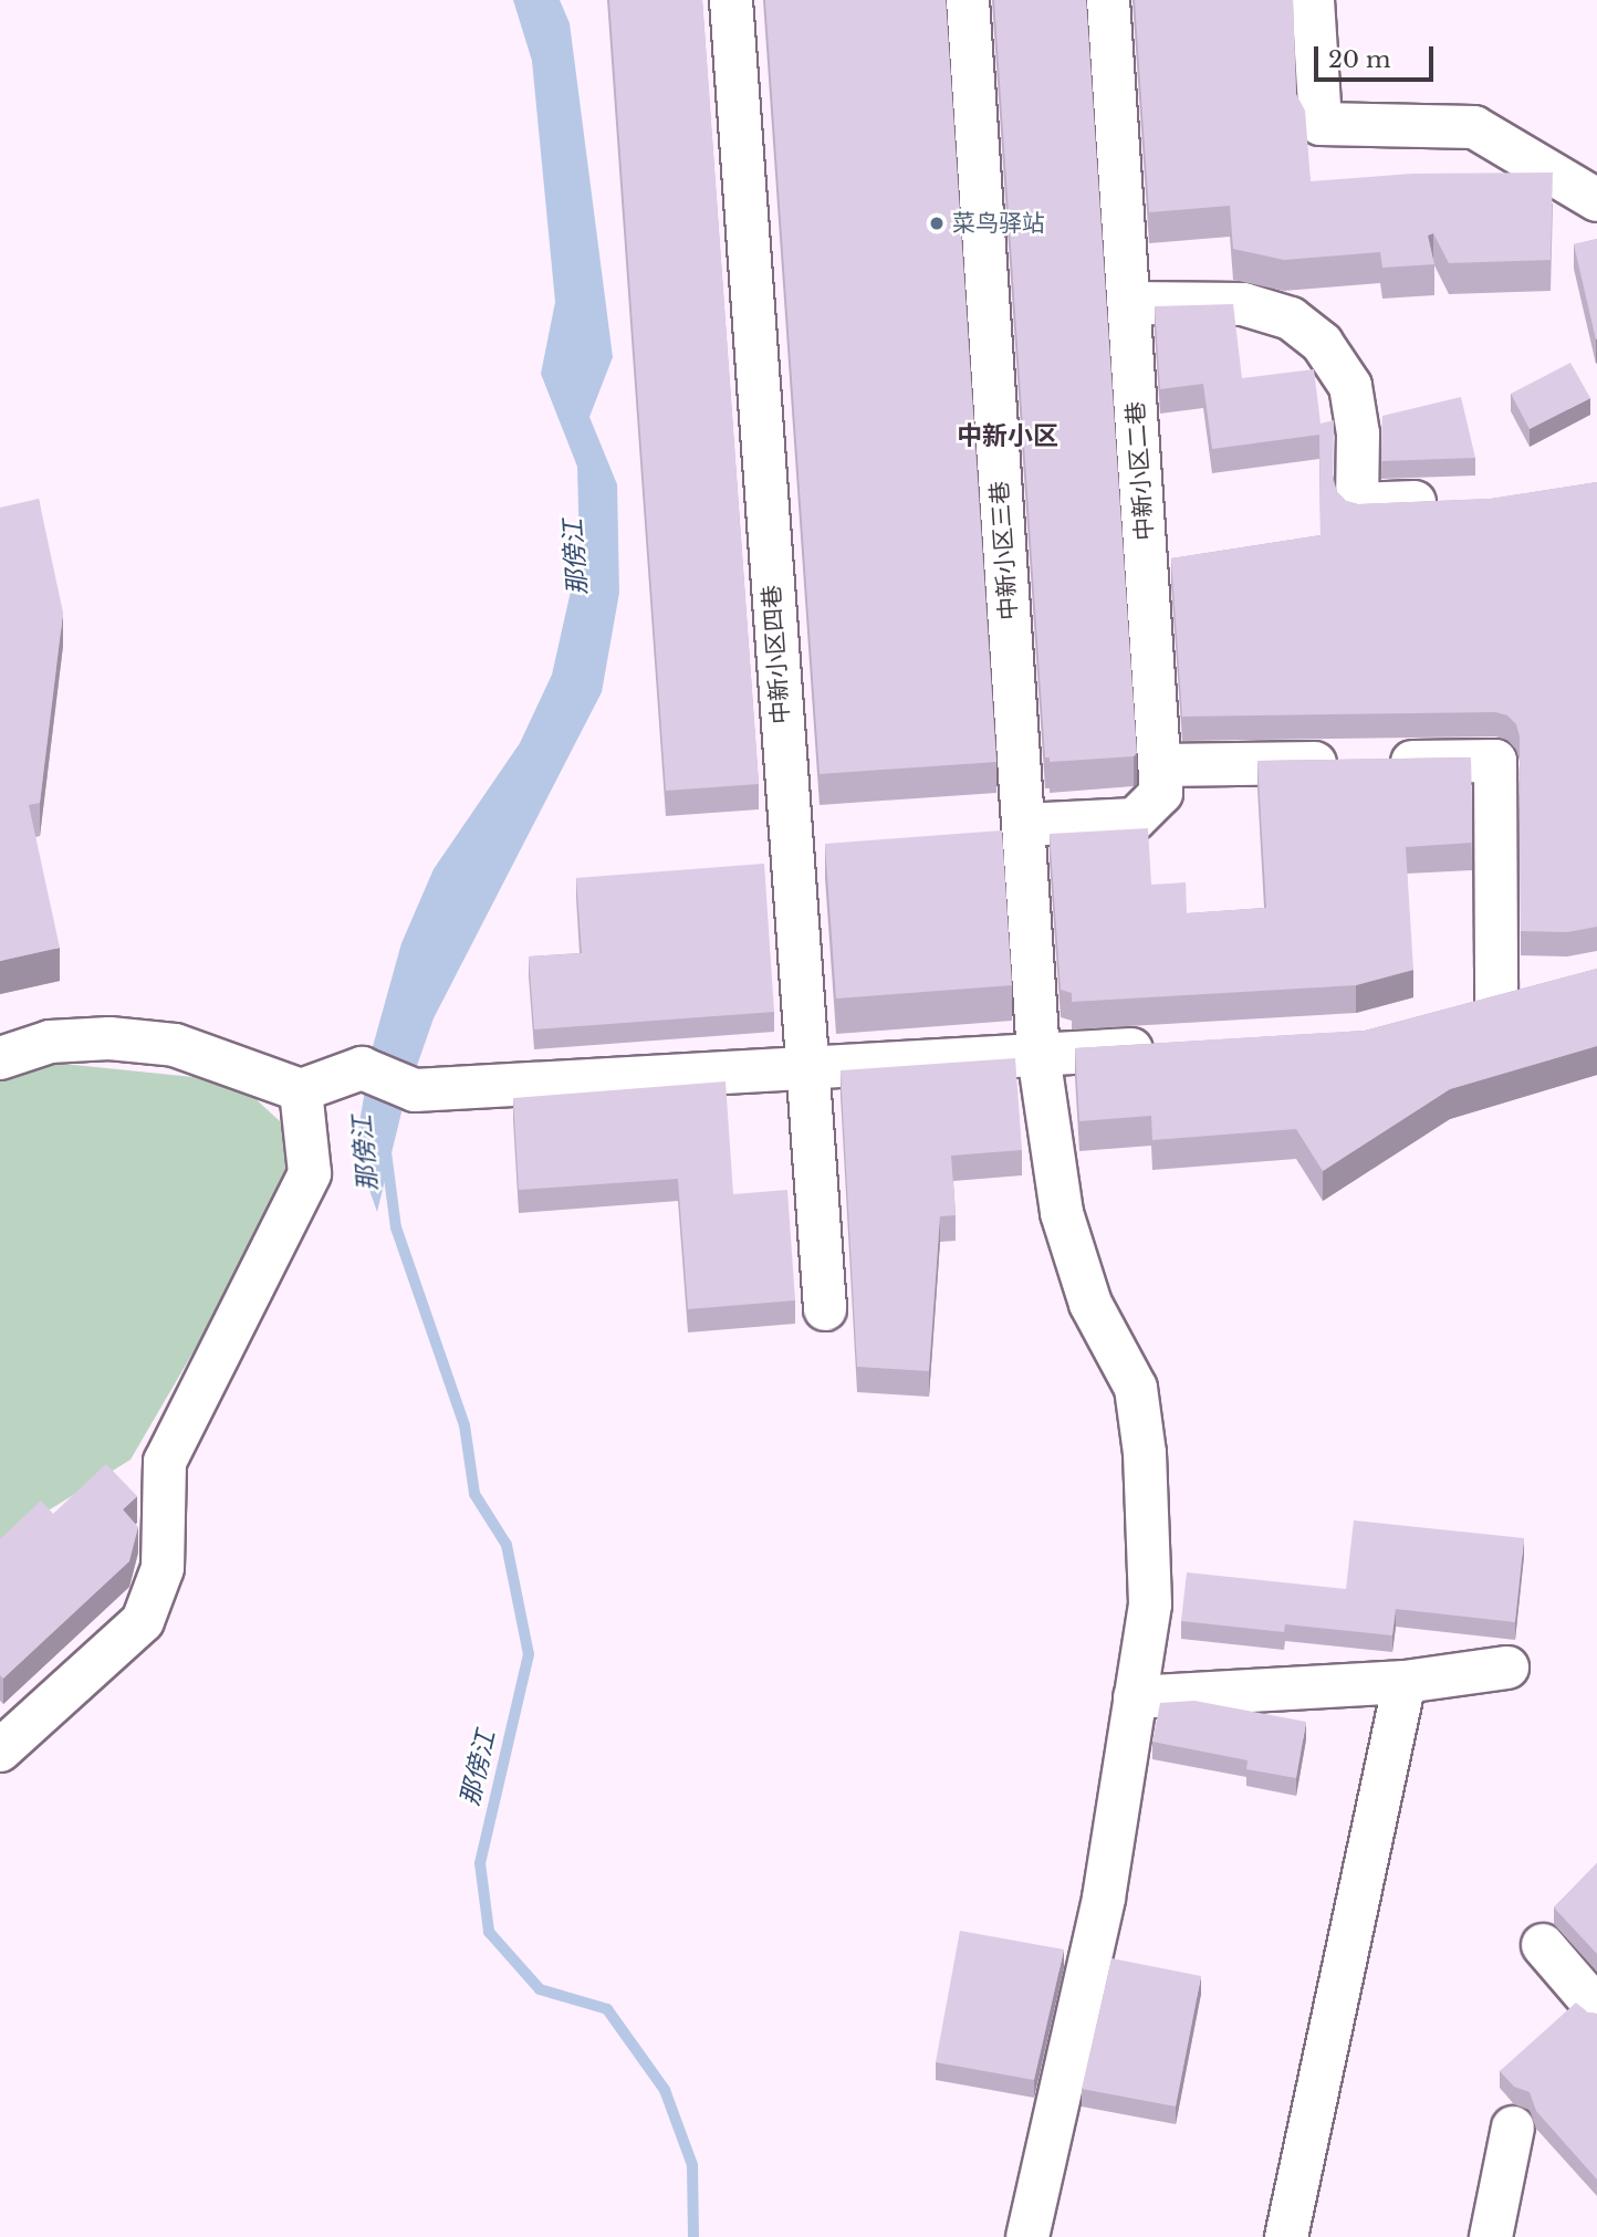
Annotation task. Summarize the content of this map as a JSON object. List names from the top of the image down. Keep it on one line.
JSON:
{"streets":{"street":["中新小区二巷","中新小区三巷","中新小区四巷"]},"crossings":[["中新小区二巷","中新小区三巷"]],"districts":["中新小区"],"water":["那傍江"],"places":["菜鸟驿站"],"scale_bar":"20 m"}
